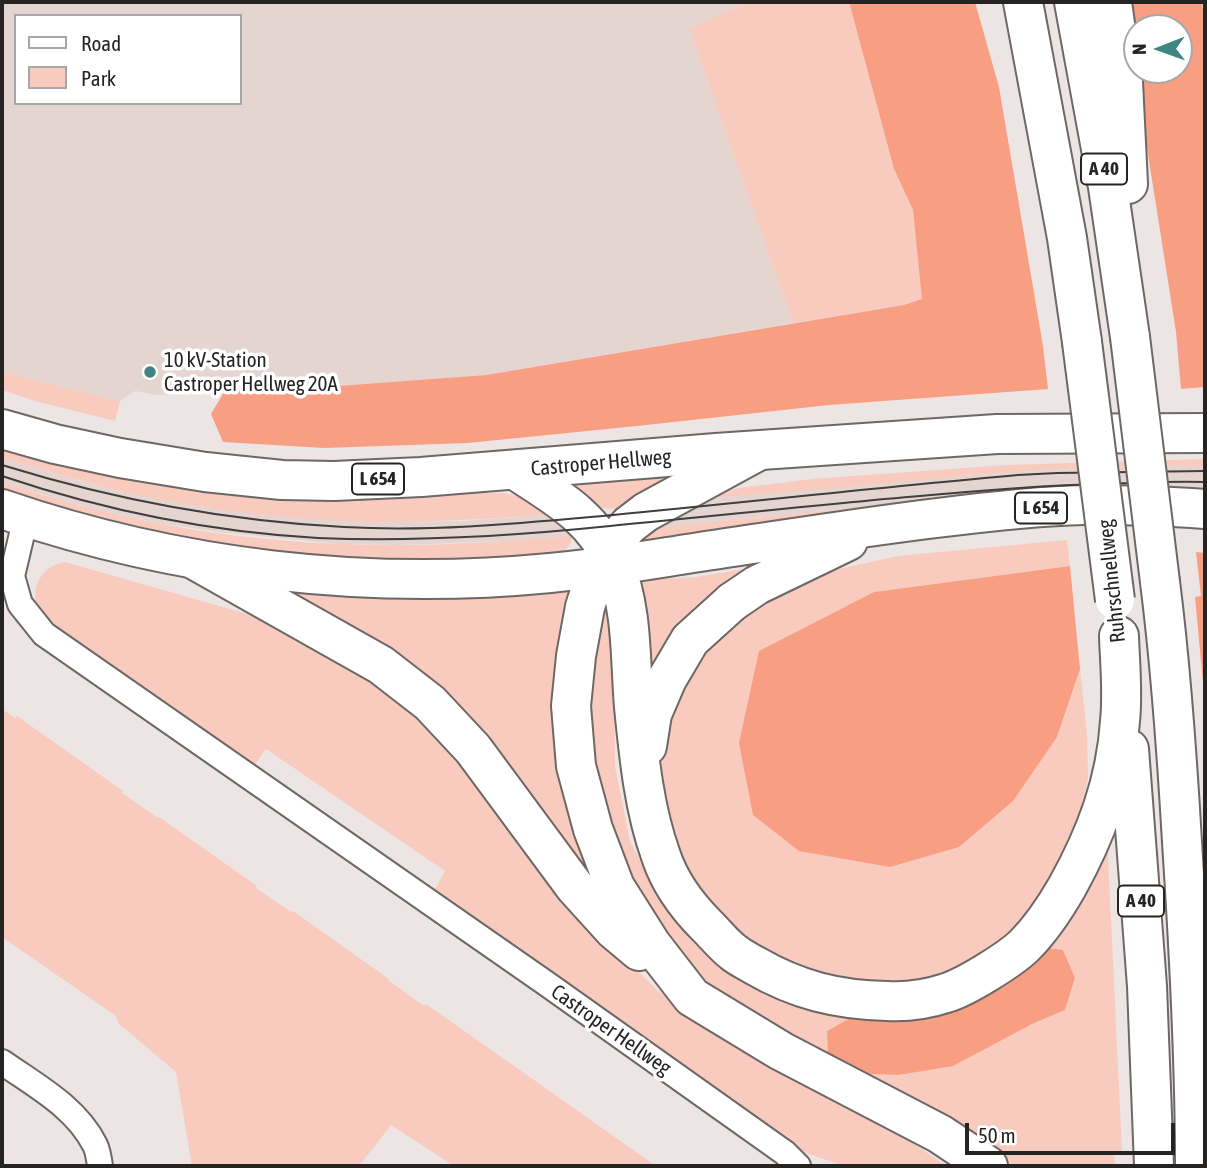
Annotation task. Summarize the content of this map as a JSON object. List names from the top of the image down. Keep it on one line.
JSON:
{"streets":{"main road":["A 40","Castroper Hellweg","L 654","Ruhrschnellweg"]},"places":["10 kV-Station Castroper Hellweg 20A"],"legend":["Road","Park"],"scale_bar":"50 m","north":"left"}
